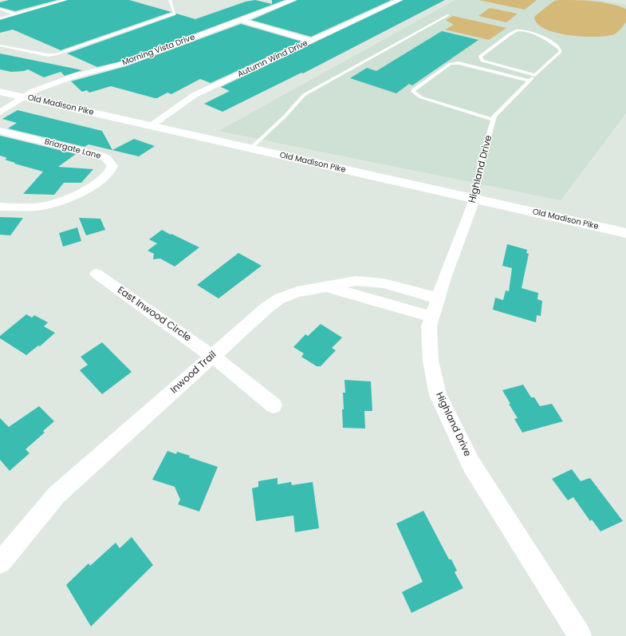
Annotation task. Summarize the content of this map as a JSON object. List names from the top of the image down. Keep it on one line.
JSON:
{"streets":{"main road":["Old Madison Pike"],"street":["Morning Vista Drive","Autumn Wind Drive","Briargate Lane","Highland Drive","East Inwood Circle","Inwood Trail"]},"crossings":[["Morning Vista Drive","Old Madison Pike"],["Autumn Wind Drive","Old Madison Pike"],["Old Madison Pike","Highland Drive"],["Highland Drive","Inwood Trail"],["East Inwood Circle","Inwood Trail"]]}
